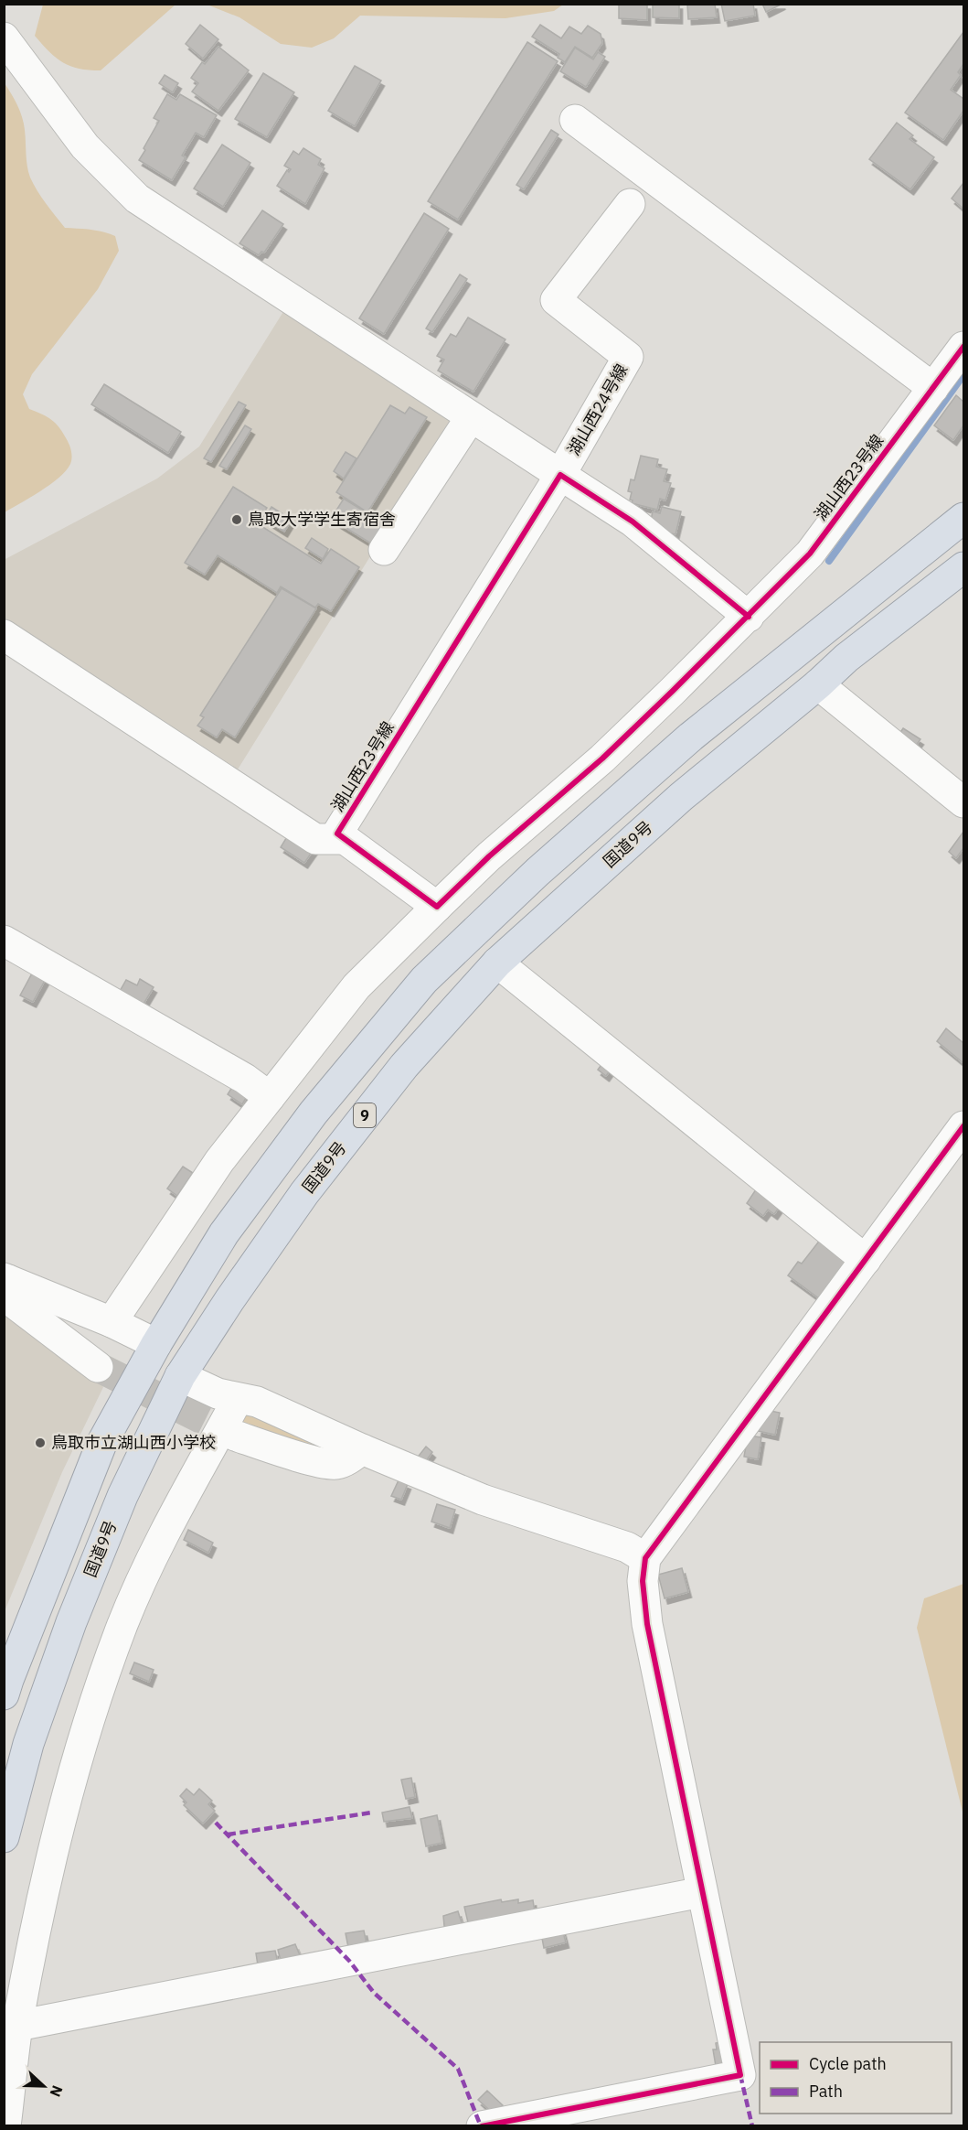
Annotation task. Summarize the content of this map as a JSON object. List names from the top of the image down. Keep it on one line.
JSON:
{"streets":{"highway":["国道9号","9"],"street":["湖山西24号線","湖山西23号線"]},"crossings":[["湖山西24号線","湖山西23号線"]],"places":["鳥取大学学生寄宿舎","鳥取市立湖山西小学校"],"legend":["Cycle path","Path"],"north":"right"}
